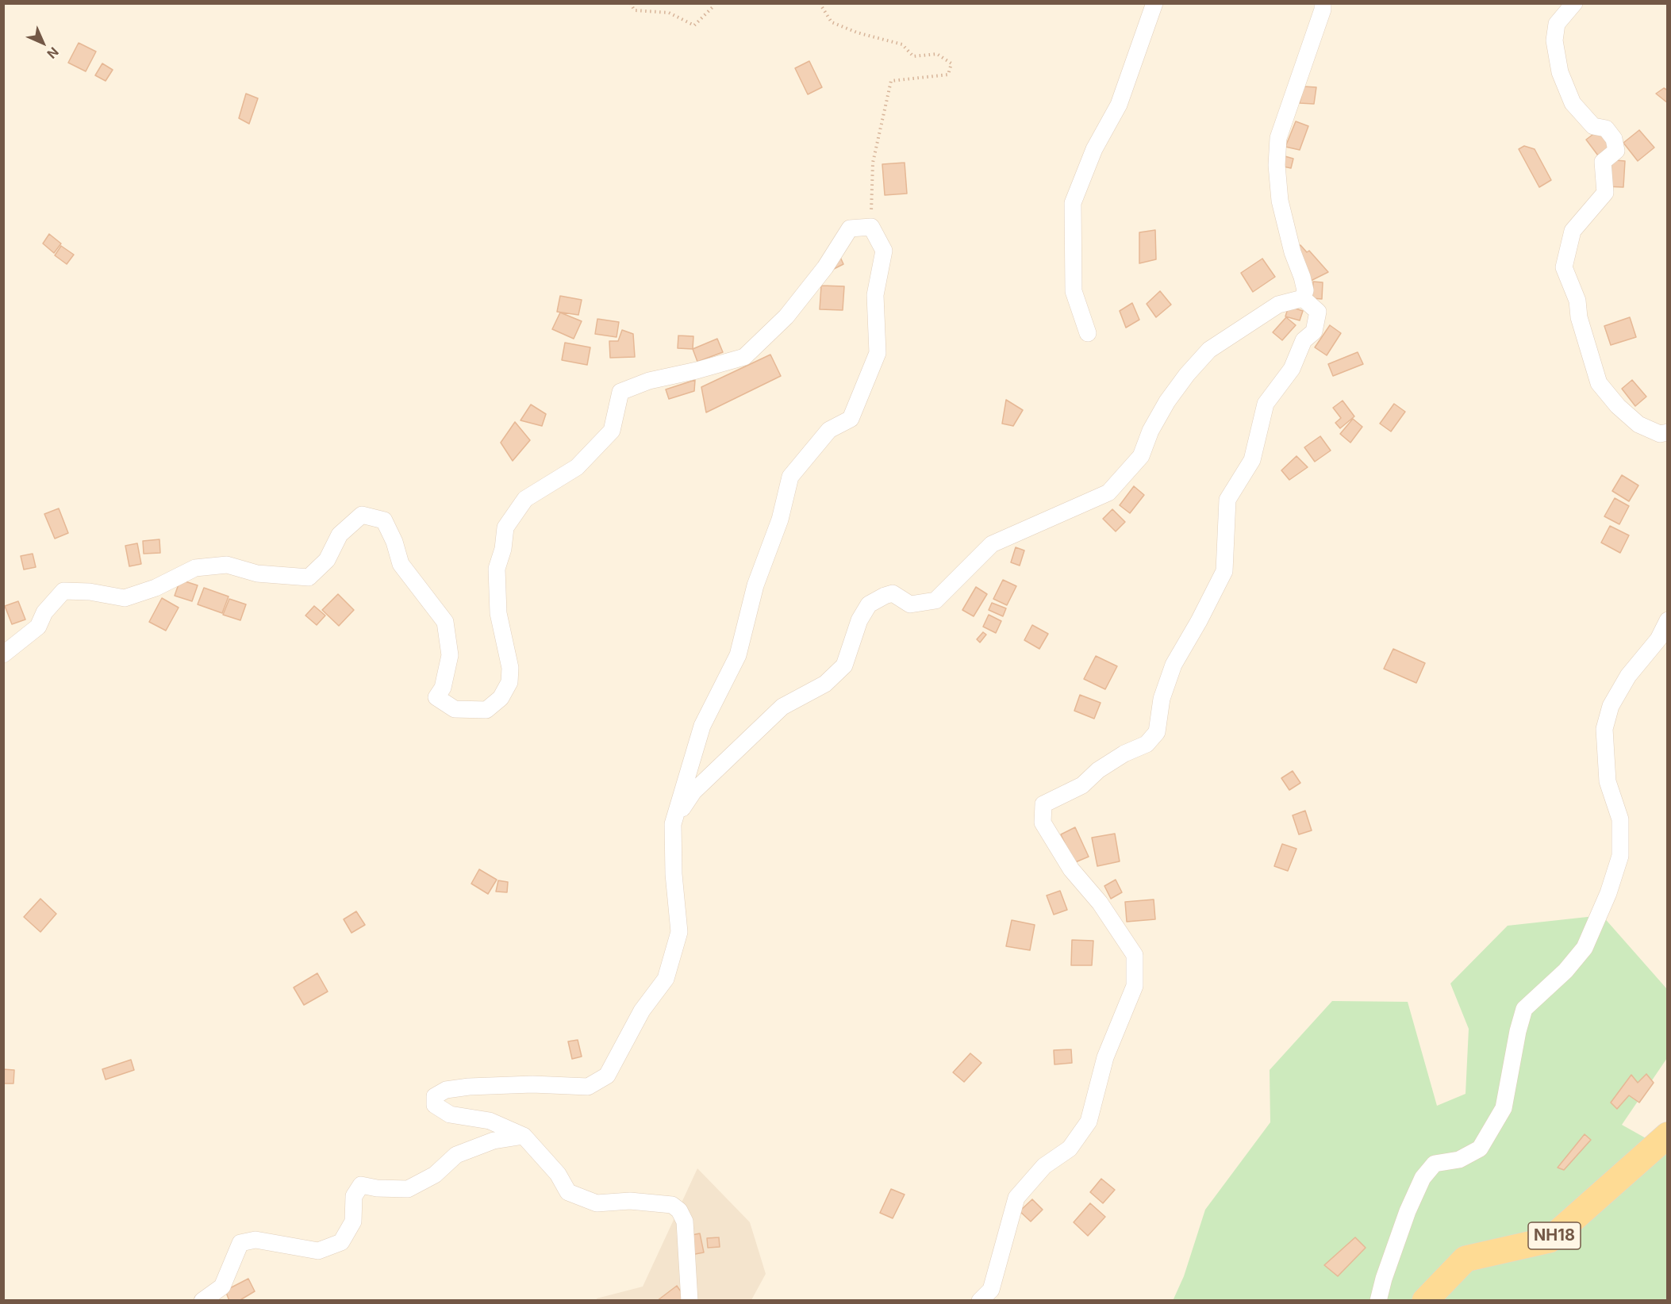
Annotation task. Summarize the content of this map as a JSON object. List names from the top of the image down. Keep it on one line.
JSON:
{"streets":{"main road":["NH18"]},"north":"bottom right"}
